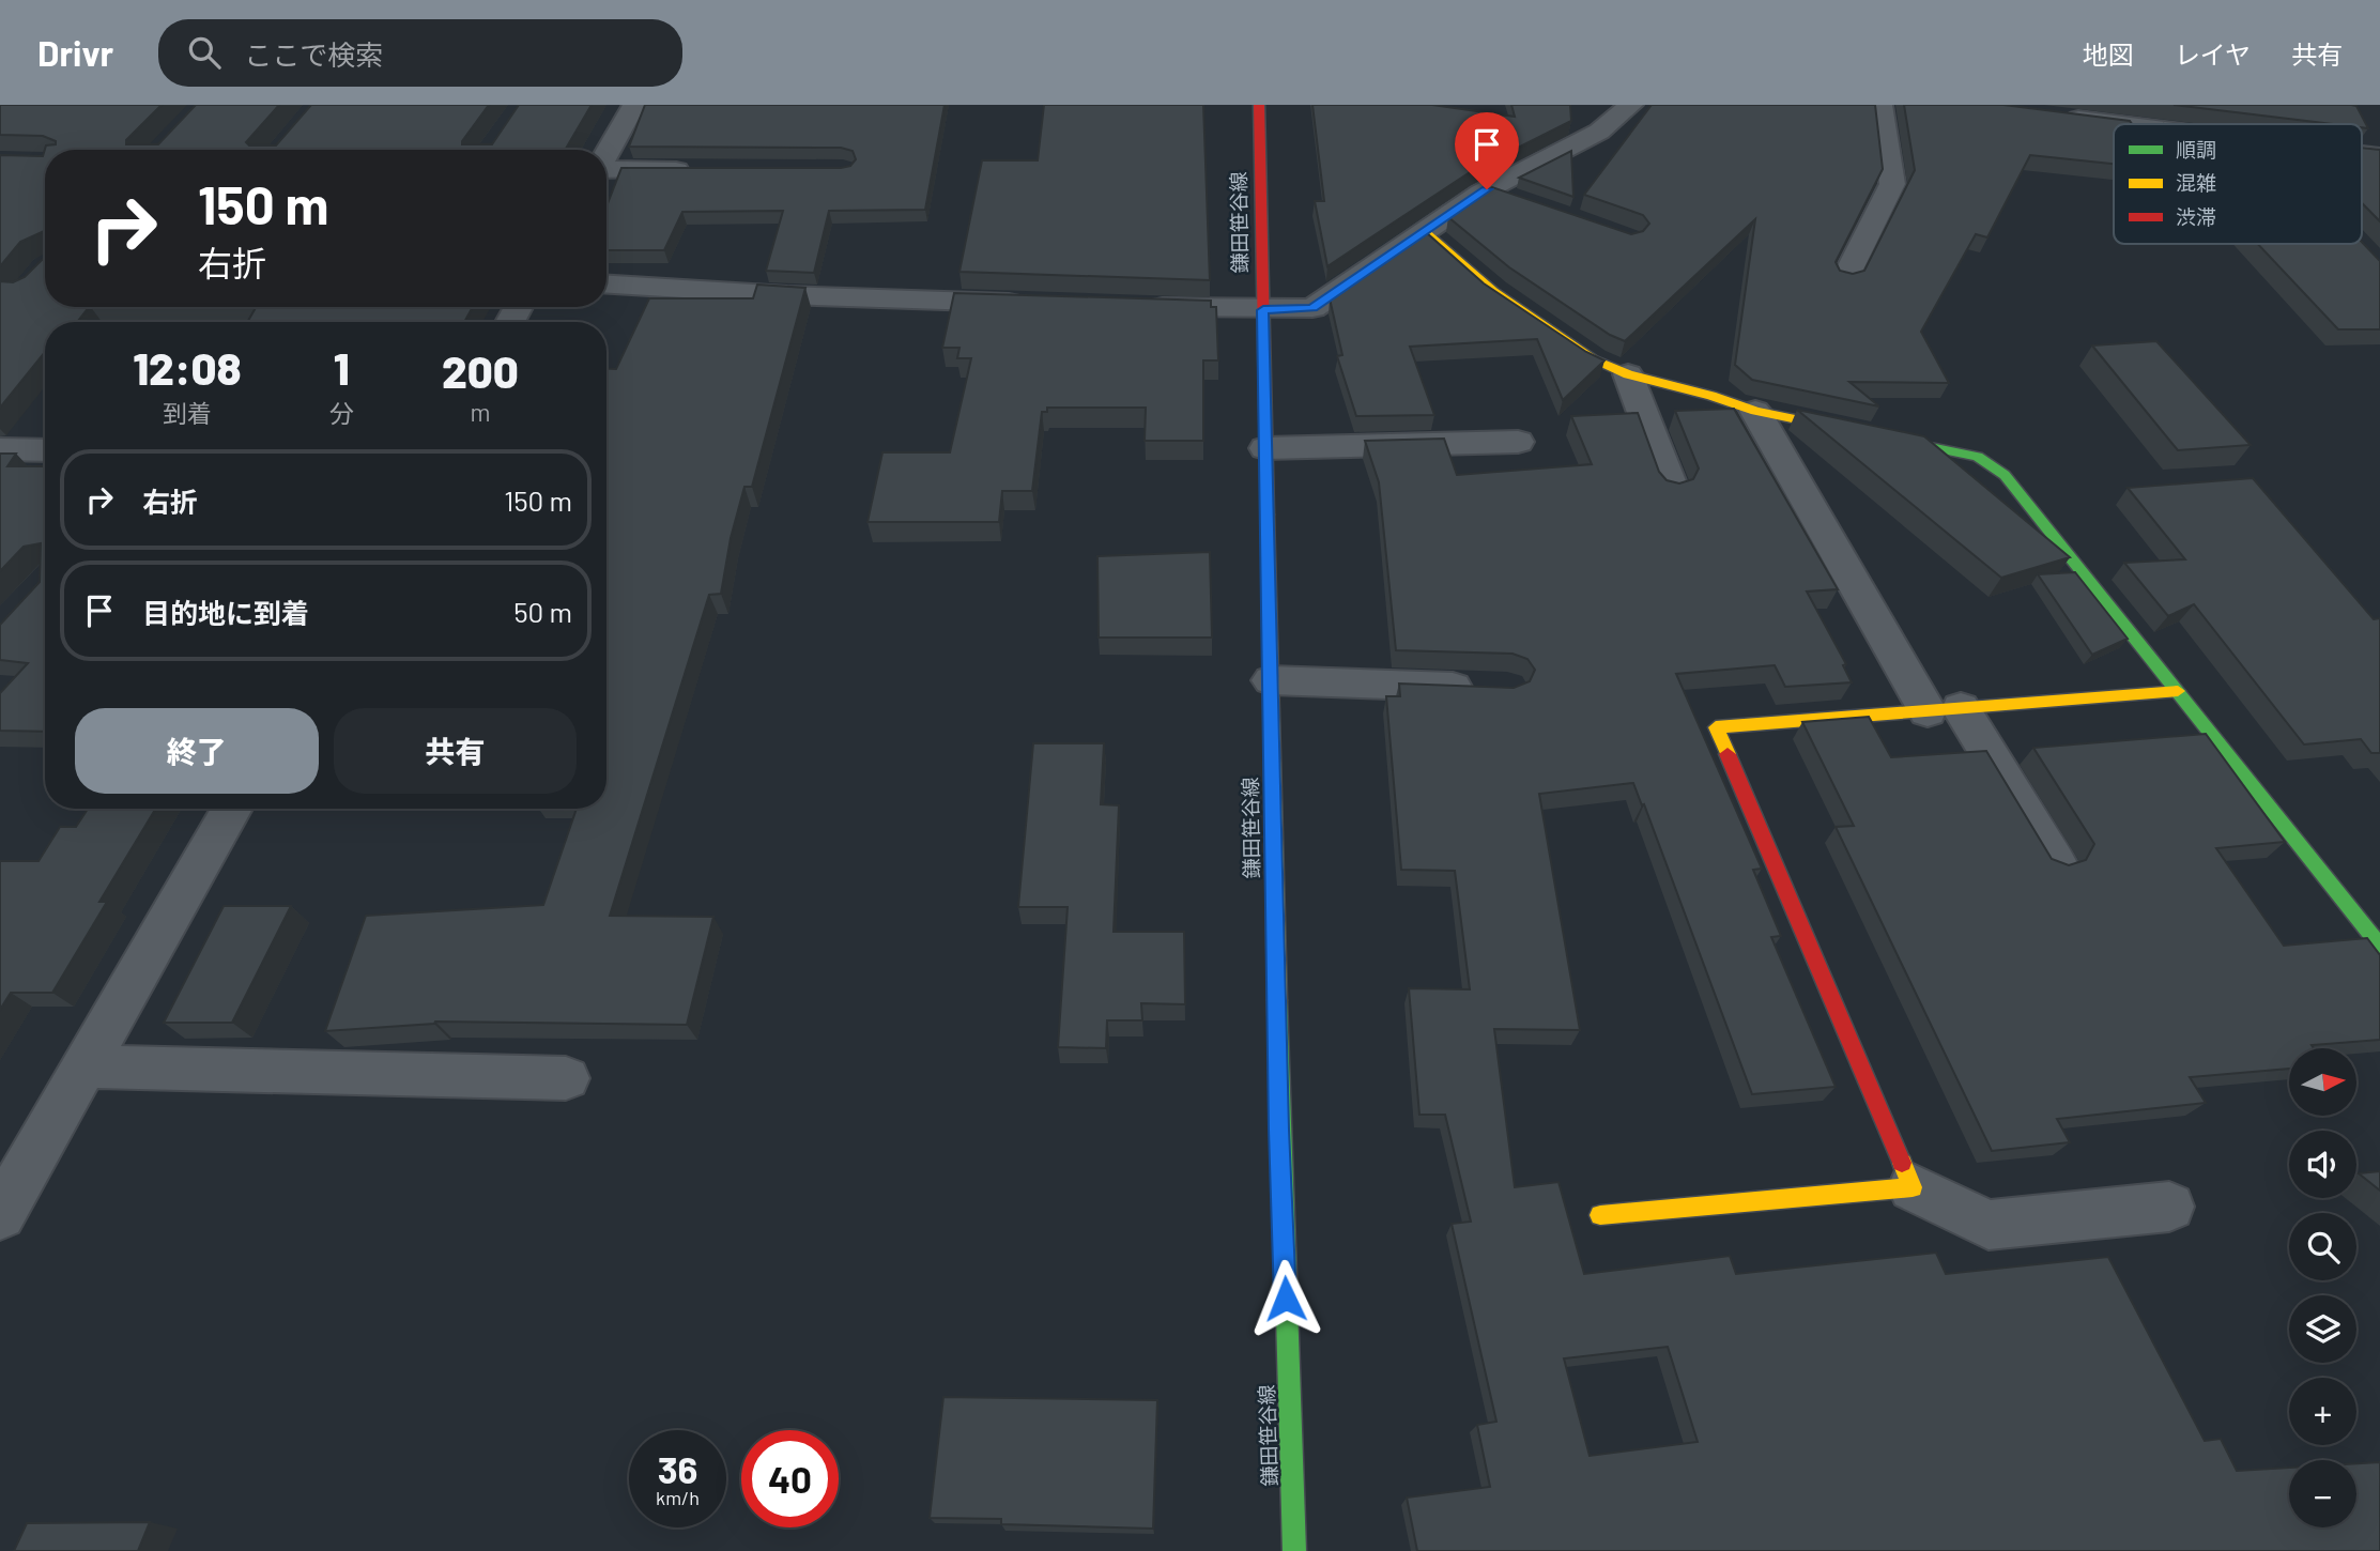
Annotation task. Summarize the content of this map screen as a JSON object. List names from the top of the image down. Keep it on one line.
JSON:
{"streets":{"street":["鎌田笹谷線"]},"legend":["順調","混雑","渋滞"],"north":"right","page":{"header":"Drivr","search":"ここで検索","nav":["地図","レイヤ","共有"],"turn":["150 m","右折"],"eta":["12:08","到着","1","分","200","m"],"list":[{"name":"右折","value":"150 m"},{"name":"目的地に到着","value":"50 m"}],"buttons":["終了","共有"],"map_buttons":["+","−"],"speed":"36 km/h","limit":"40"}}
